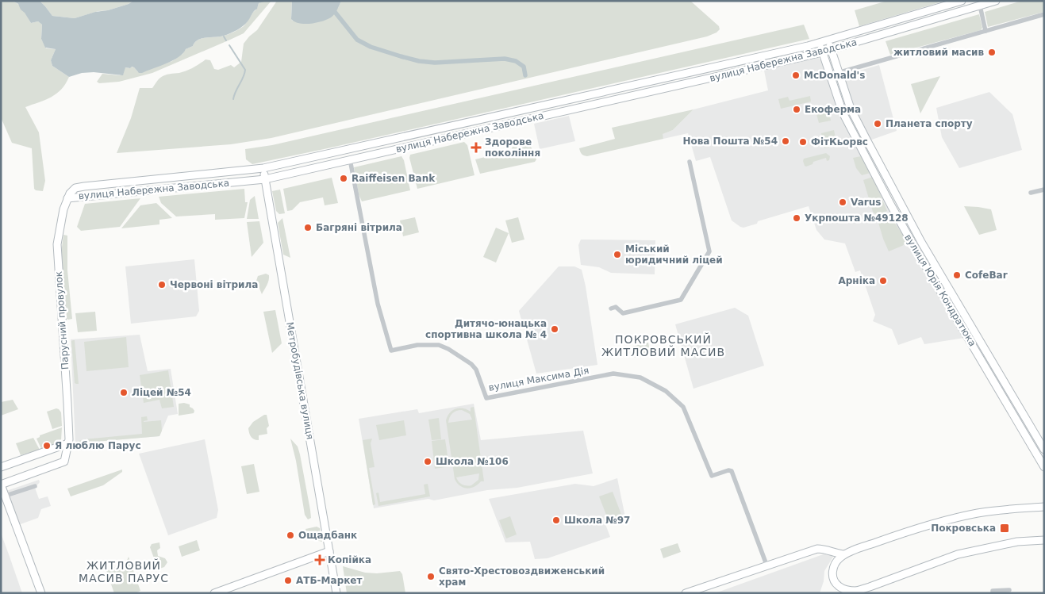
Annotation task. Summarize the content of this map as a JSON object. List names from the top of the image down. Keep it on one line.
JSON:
{"streets":{"main road":["вулиця Набережна Заводська","вулиця Юрія Кондратюка","Парусний провулок","Метробудівська вулиця"],"street":["вулиця Максима Дія"]},"crossings":[["вулиця Набережна Заводська","вулиця Юрія Кондратюка"],["вулиця Набережна Заводська","Парусний провулок"],["вулиця Набережна Заводська","вулиця Максима Дія"],["вулиця Набережна Заводська","Метробудівська вулиця"]],"districts":["ПОКРОВСЬКИЙ ЖИТЛОВИЙ МАСИВ","ЖИТЛОВИЙ МАСИВ ПАРУС"],"places":{"other":["житловий масив","McDonald's","Екоферма","Планета спорту","Нова Пошта №54","ФiтКьорвс","Raiffeisen Bank","Varus","Укрпошта №49128","Багряні вітрила","Міський юридичний ліцей","CofeBar","Арніка","Червоні вітрила","Дитячо-юнацька спортивна школа № 4","Ліцей №54","Я люблю Парус","Школа №106","Школа №97","Ощадбанк","Свято-Хрестовоздвиженський храм","АТБ-Маркет"],"health":["Здорове покоління","Копійка"],"transit":["Покровська"]}}
